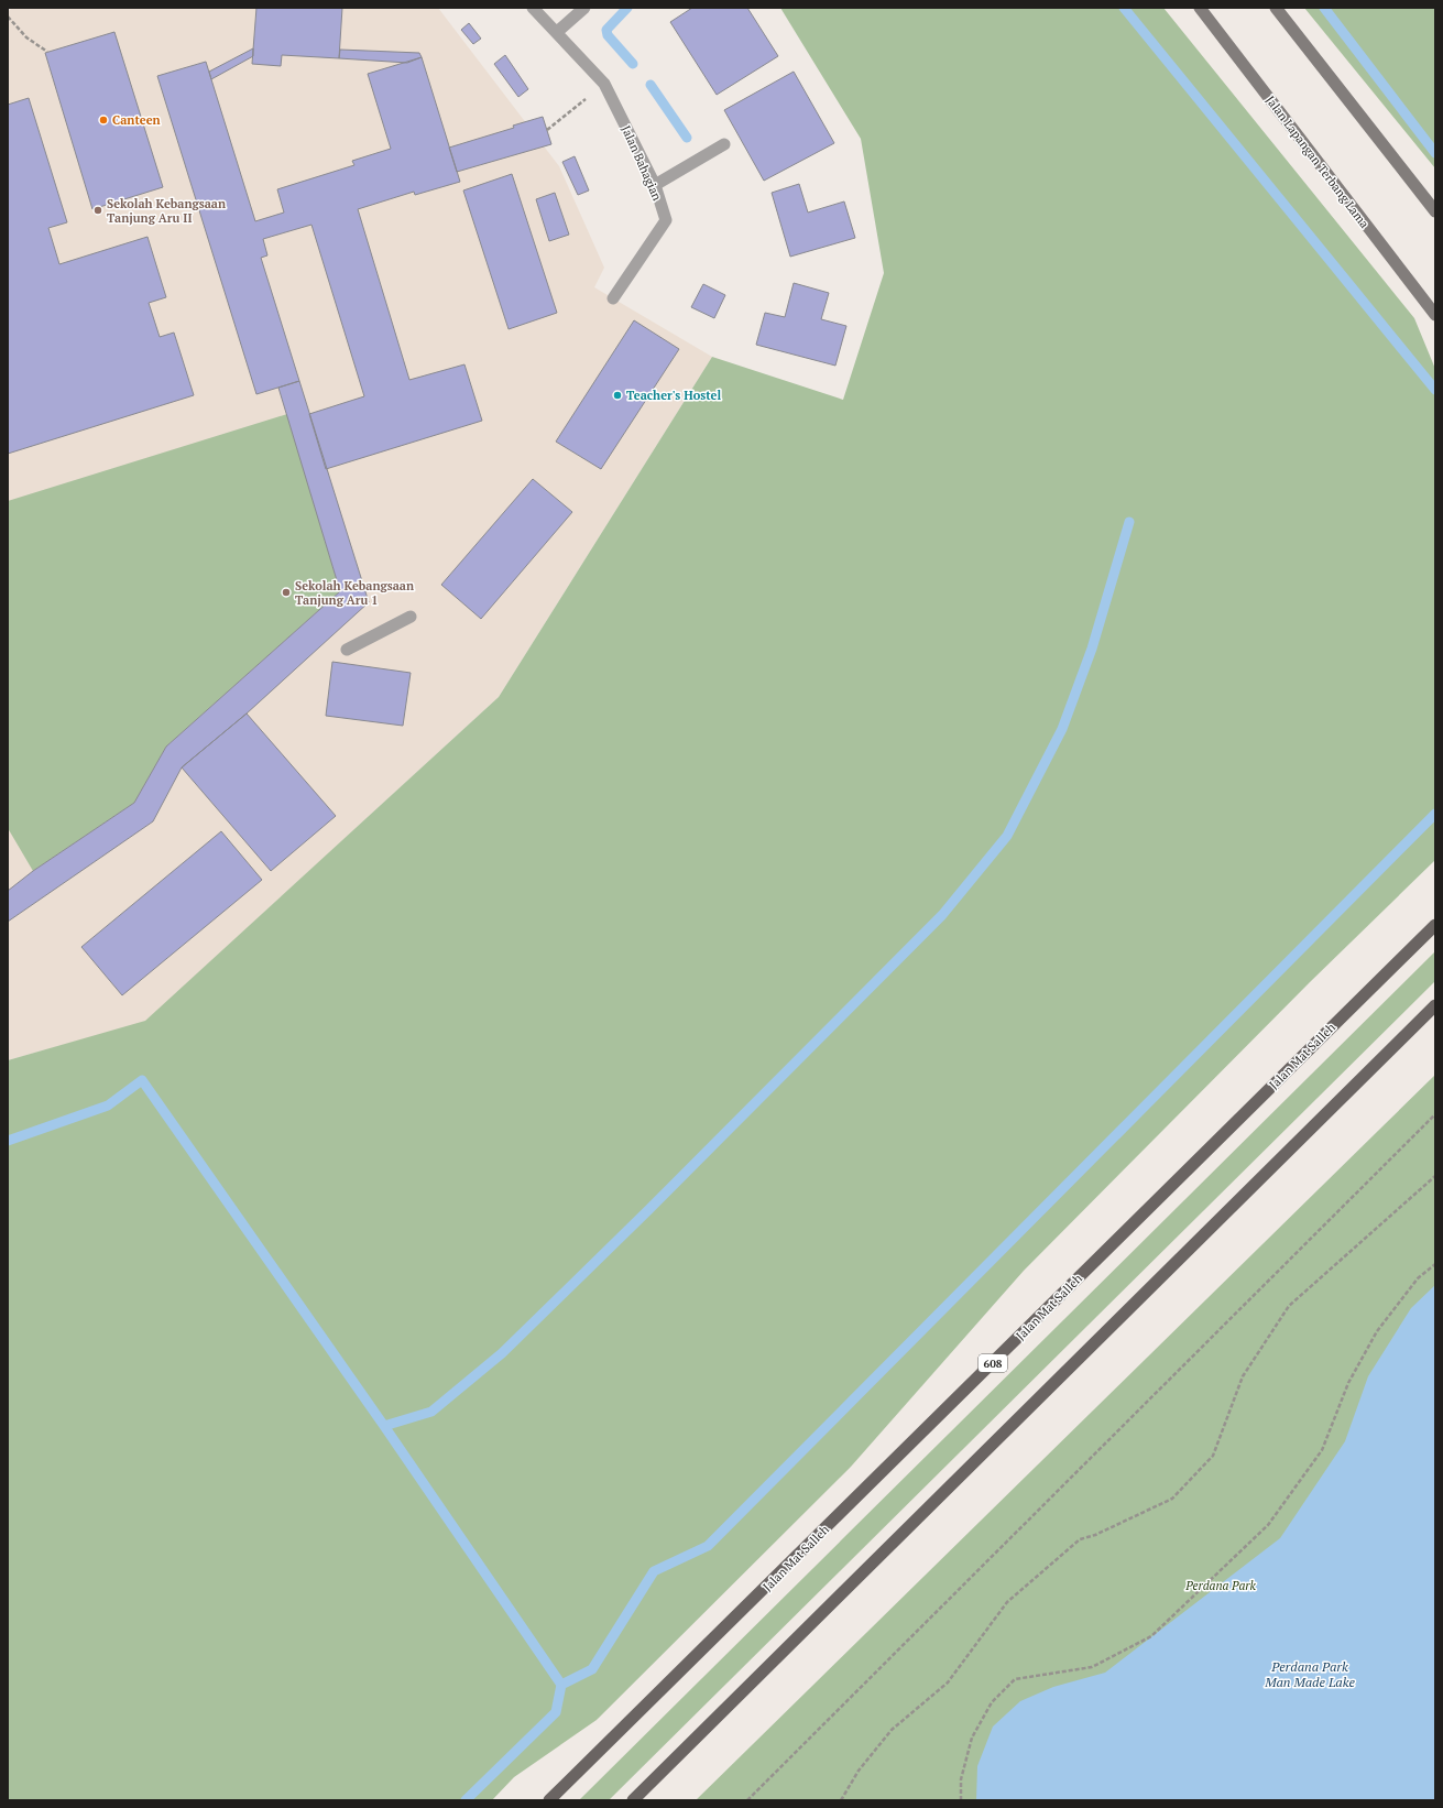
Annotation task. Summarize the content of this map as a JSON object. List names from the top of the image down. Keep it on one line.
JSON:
{"streets":{"main road":["Jalan Lapangan Terbang Lama","Jalan Mat Salleh","608"],"street":["Jalan Bahagian"]},"water":["Perdana Park Man Made Lake"],"parks":["Perdana Park"],"places":["Canteen","Sekolah Kebangsaan Tanjung Aru II","Teacher's Hostel","Sekolah Kebangsaan Tanjung Aru 1"]}
